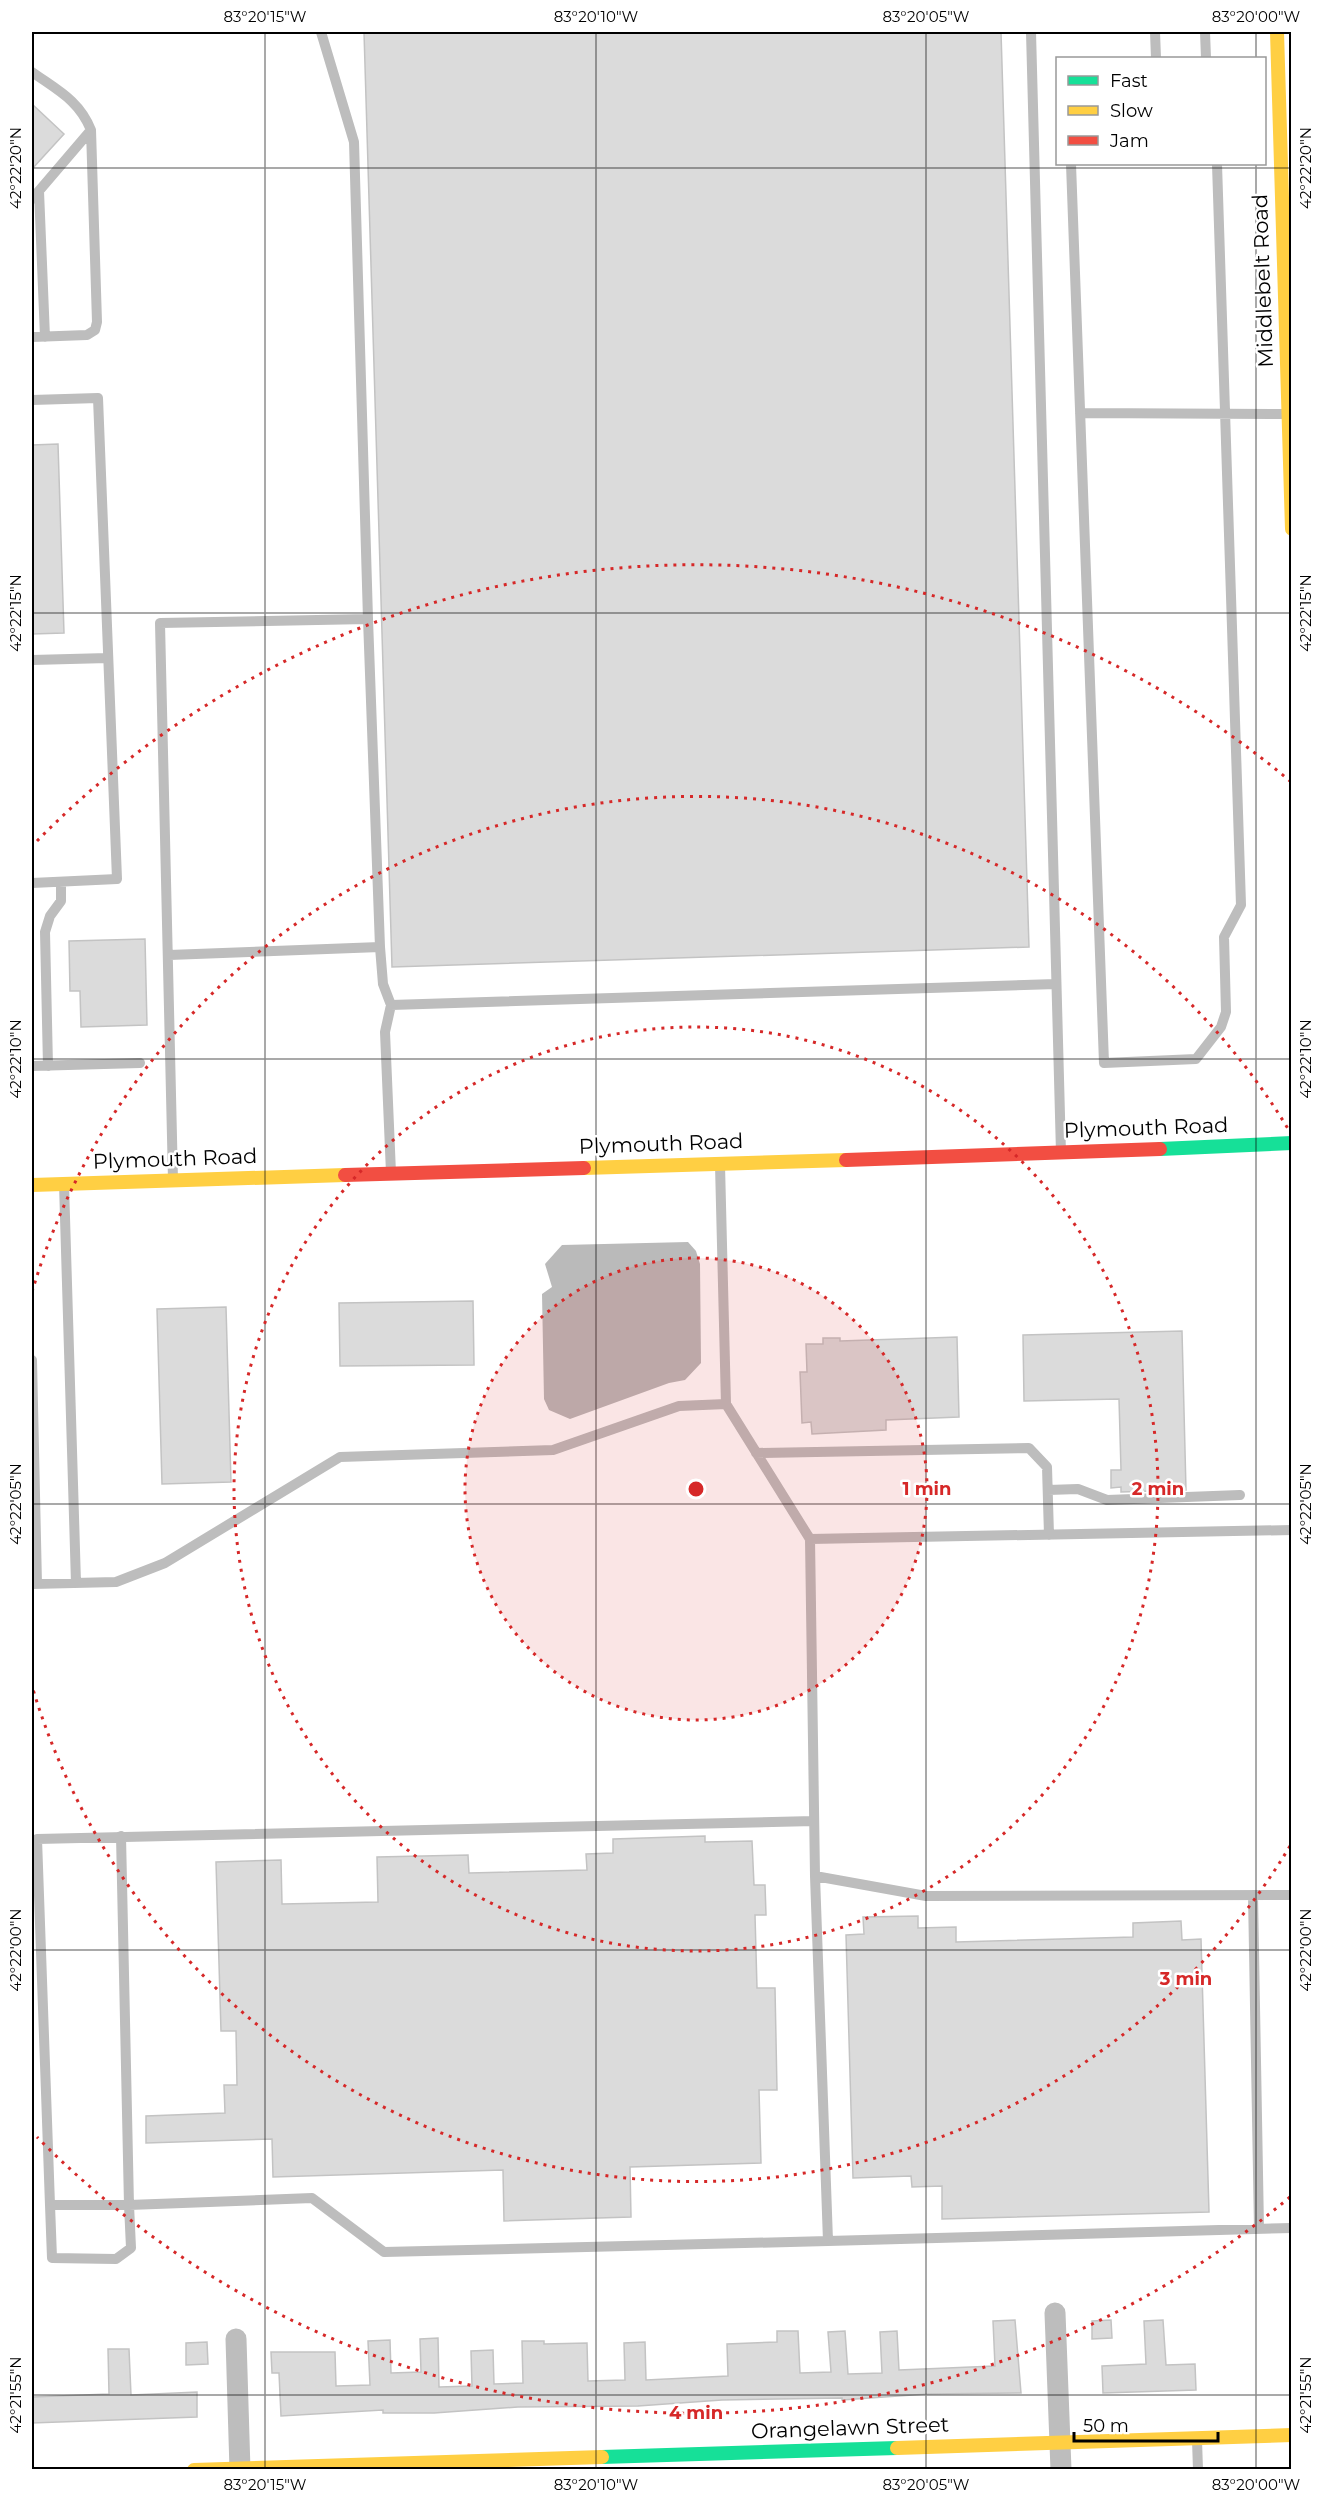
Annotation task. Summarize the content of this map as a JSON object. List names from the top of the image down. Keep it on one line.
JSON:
{"streets":{"main road":["Middlebelt Road","Plymouth Road","Orangelawn Street"]},"legend":["Fast","Slow","Jam"],"scale_bar":"50 m","coordinates":["83°20'15\"W","83°20'10\"W","83°20'05\"W","83°20'00\"W","42°22'20\"N","42°22'15\"N","42°22'10\"N","42°22'05\"N","42°22'00\"N","42°21'55\"N"],"rings":["1 min","2 min","3 min","4 min"]}
